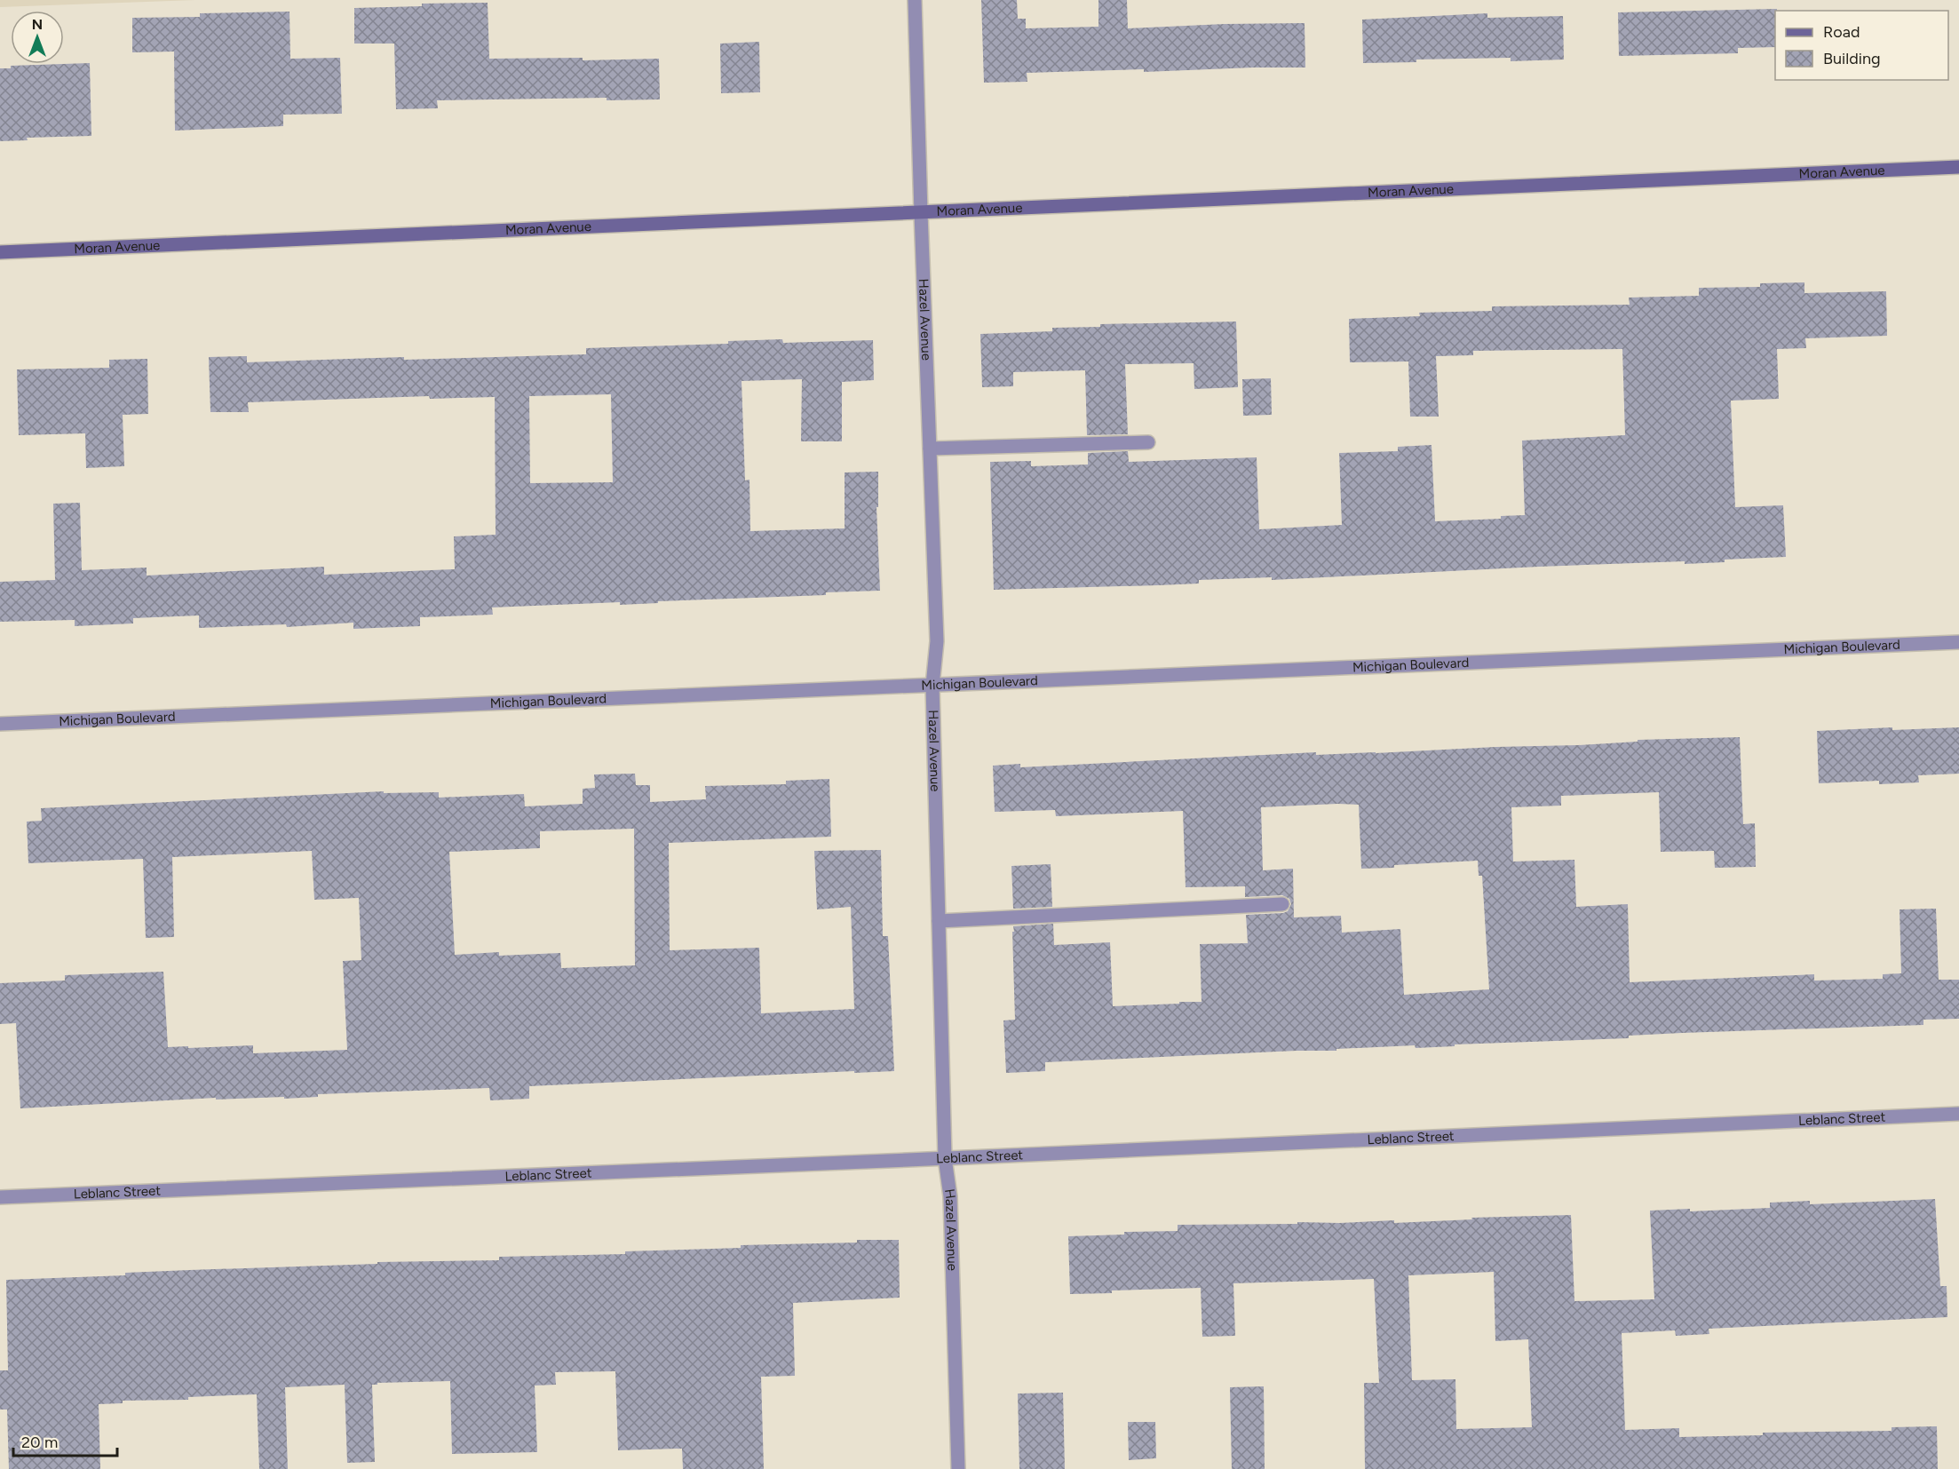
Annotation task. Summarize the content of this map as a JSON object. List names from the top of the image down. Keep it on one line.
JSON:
{"streets":{"main road":["Moran Avenue"],"street":["Hazel Avenue","Michigan Boulevard","Leblanc Street"]},"crossings":[["Moran Avenue","Hazel Avenue"],["Hazel Avenue","Michigan Boulevard"],["Hazel Avenue","Leblanc Street"]],"legend":["Road","Building"],"scale_bar":"20 m","north":"top"}
